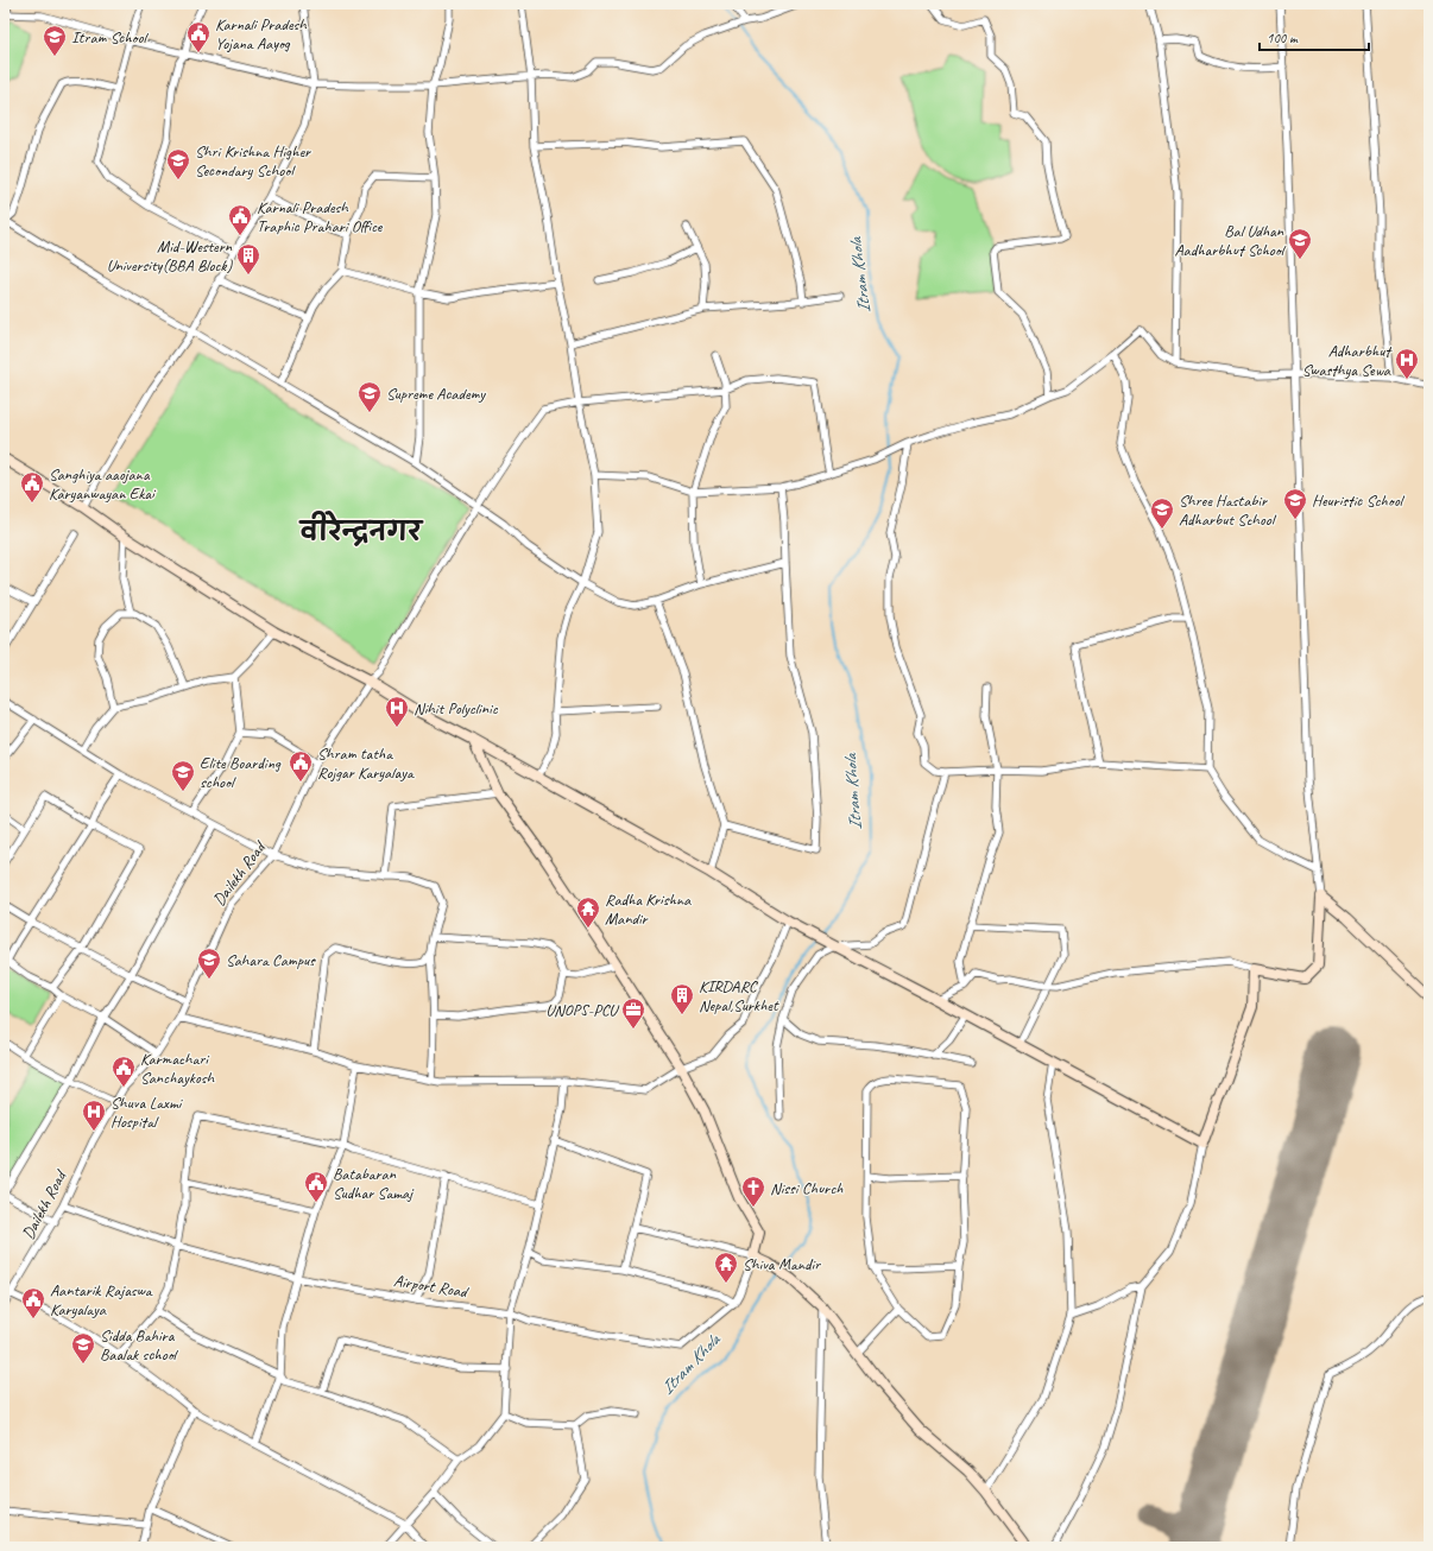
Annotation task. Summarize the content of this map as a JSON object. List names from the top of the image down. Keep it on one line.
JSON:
{"streets":{"street":["Dailekh Road","Airport Road"]},"crossings":[["Dailekh Road","Airport Road"]],"districts":["वीरेन्द्रनगर"],"water":["Itram Khola"],"places":{"public building":["Karnali Pradesh Yojana Aayog","Karnali Pradesh Traphic Prahari Office","Sanghiya aaojana Karyanwayan Ekai","Shram tatha Rojgar Karyalaya","Karmachari Sanchaykosh","Batabaran Sudhar Samaj","Aantarik Rajaswa Karyalaya"],"school or university":["Itram School","Shri Krishna Higher Secondary School","Bal Udhan Aadharbhut School","Supreme Academy","Heuristic School","Shree Hastabir Adharbut School","Elite Boarding school","Sahara Campus","Sidda Bahira Baalak school"],"building":["Mid-Western University(BBA Block)","KIRDARC Nepal,Surkhet"],"hospital":["Adharbhut Swasthya Sewa","Nihit Polyclinic","Shuva Laxmi Hospital"],"temple":["Radha Krishna Mandir","Shiva Mandir"],"office":["UNOPS-PCU"],"church":["Nissi Church"]},"scale_bar":"100 m"}
